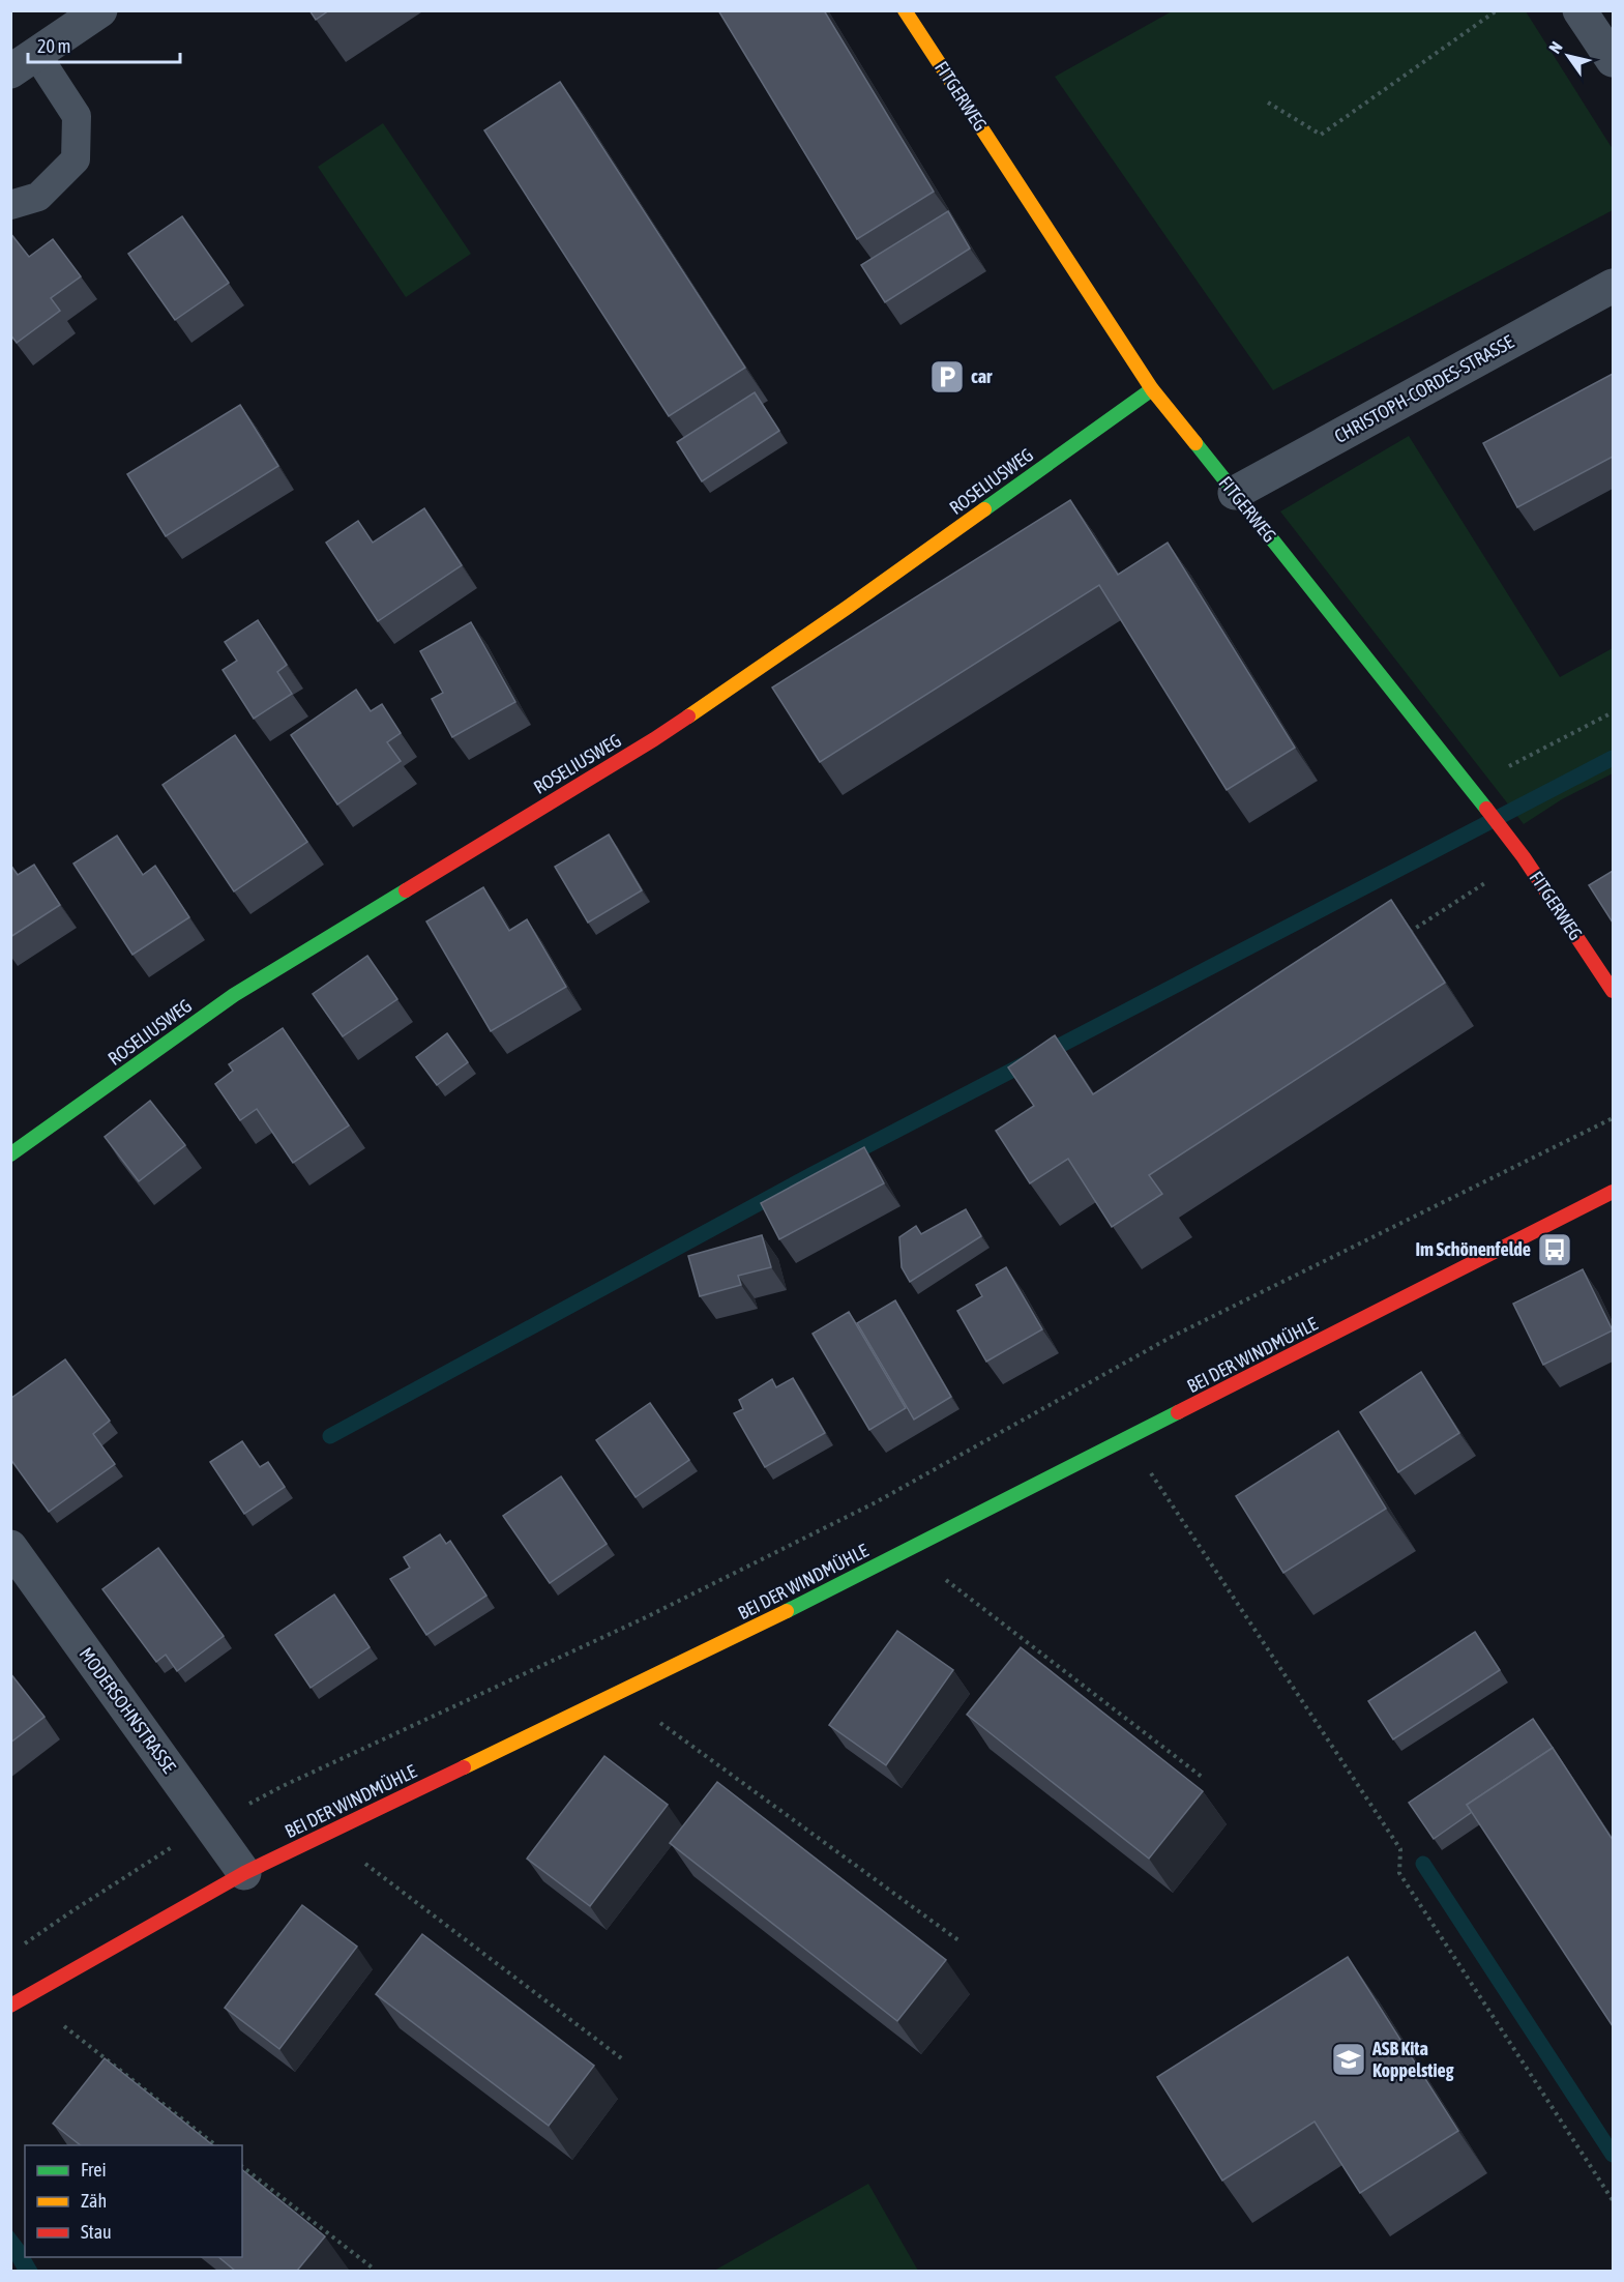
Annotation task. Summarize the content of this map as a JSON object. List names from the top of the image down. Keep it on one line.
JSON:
{"streets":{"street":["FITGERWEG","CHRISTOPH-CORDES-STRASSE","ROSELIUSWEG","BEI DER WINDMÜHLE","MODERSOHNSTRASSE"]},"crossings":[["FITGERWEG","CHRISTOPH-CORDES-STRASSE"],["FITGERWEG","ROSELIUSWEG"],["BEI DER WINDMÜHLE","MODERSOHNSTRASSE"]],"places":{"parking":["car"],"bus stop":["Im Schönenfelde"],"school or university":["ASB Kita Koppelstieg"]},"legend":["Frei","Zäh","Stau"],"scale_bar":"20 m","north":"top left"}
